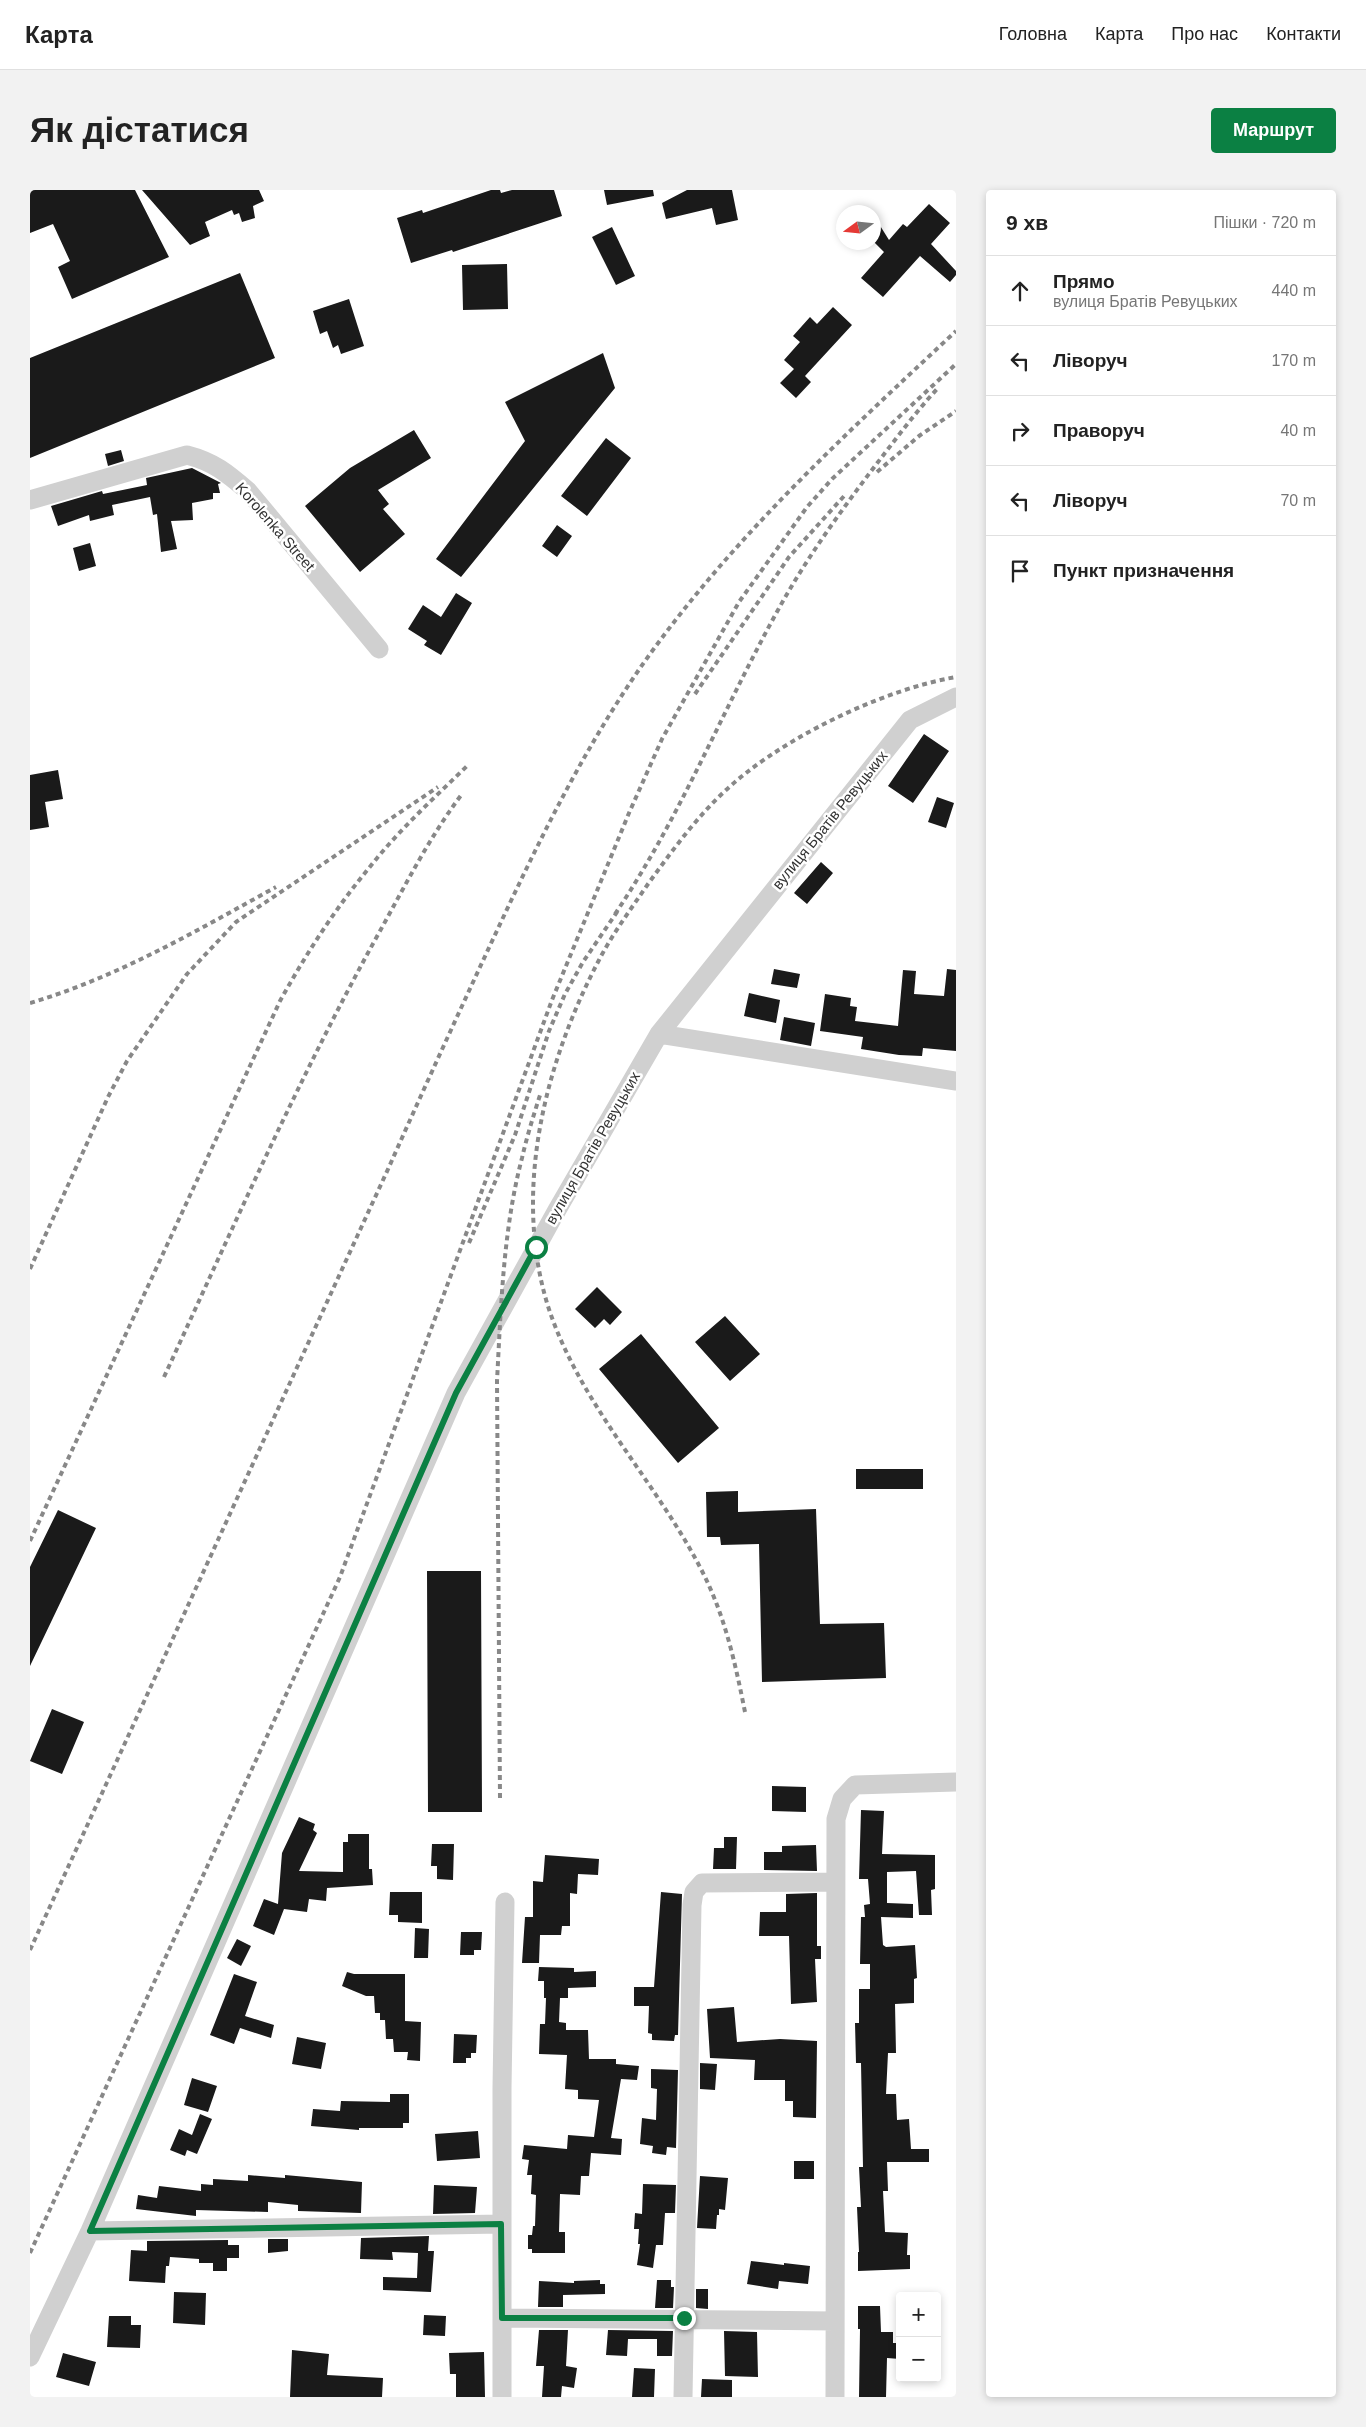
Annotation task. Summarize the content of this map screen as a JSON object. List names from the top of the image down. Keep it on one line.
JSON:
{"streets":{"street":["Korolenka Street","вулиця Братів Ревуцьких"]},"north":"left","page":{"header":"Карта","nav":["Головна","Карта","Про нас","Контакти"],"buttons":"Маршрут","title":"Як дістатися","heading":["9 хв","Пішки · 720 m"],"list":[["Прямо","вулиця Братів Ревуцьких","440 m"],["Ліворуч","170 m"],["Праворуч","40 m"],["Ліворуч","70 m"],"Пункт призначення"],"map_buttons":["+","−"]}}
